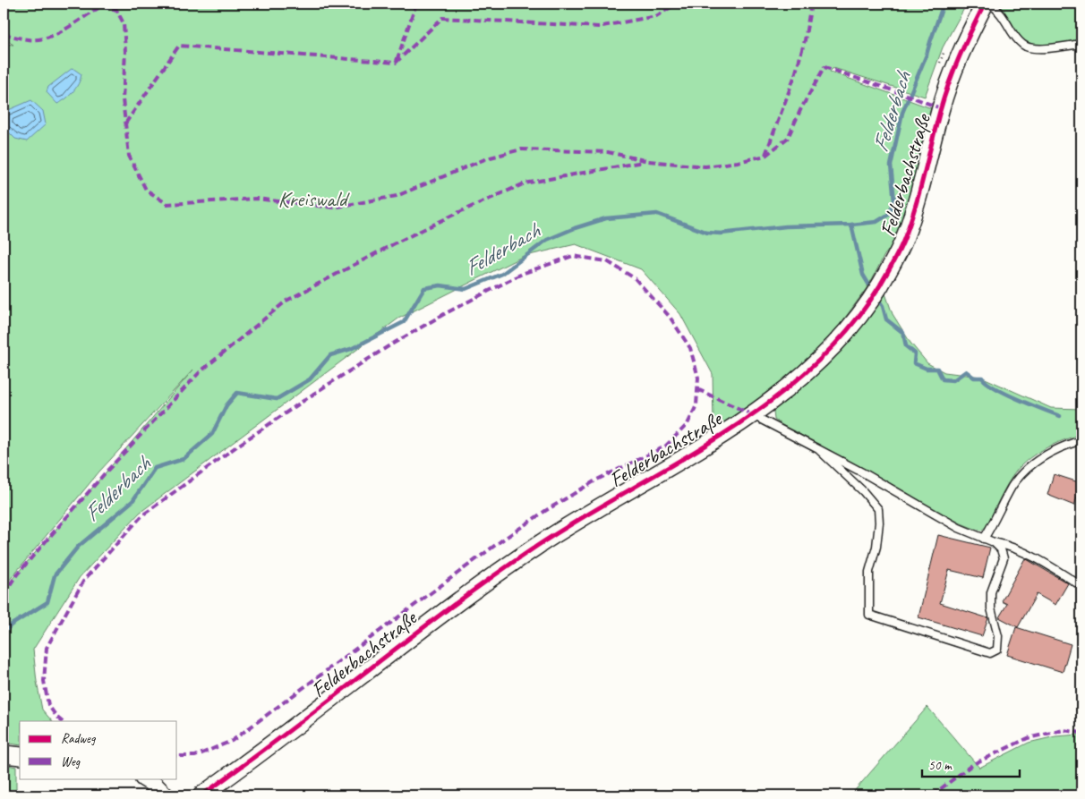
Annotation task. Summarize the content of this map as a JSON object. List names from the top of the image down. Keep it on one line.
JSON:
{"streets":{"street":["Felderbachstraße"]},"water":["Felderbach"],"parks":["Kreiswald"],"legend":["Radweg","Weg"],"scale_bar":"50 m"}
